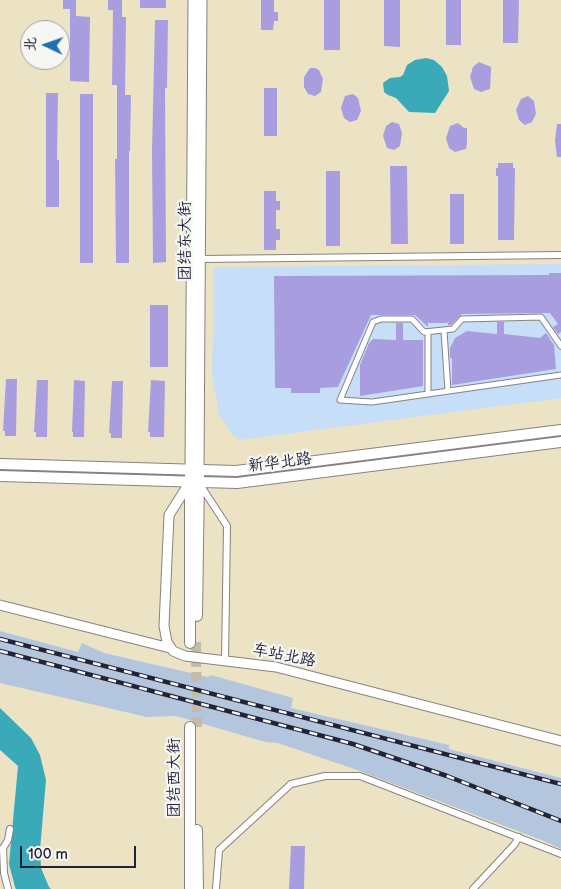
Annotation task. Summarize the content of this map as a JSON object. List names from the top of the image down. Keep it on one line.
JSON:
{"streets":{"main road":["团结东大街","新华北路","车站北路","团结西大街"]},"crossings":[["团结东大街","新华北路"]],"scale_bar":"100 m","north":"left"}
